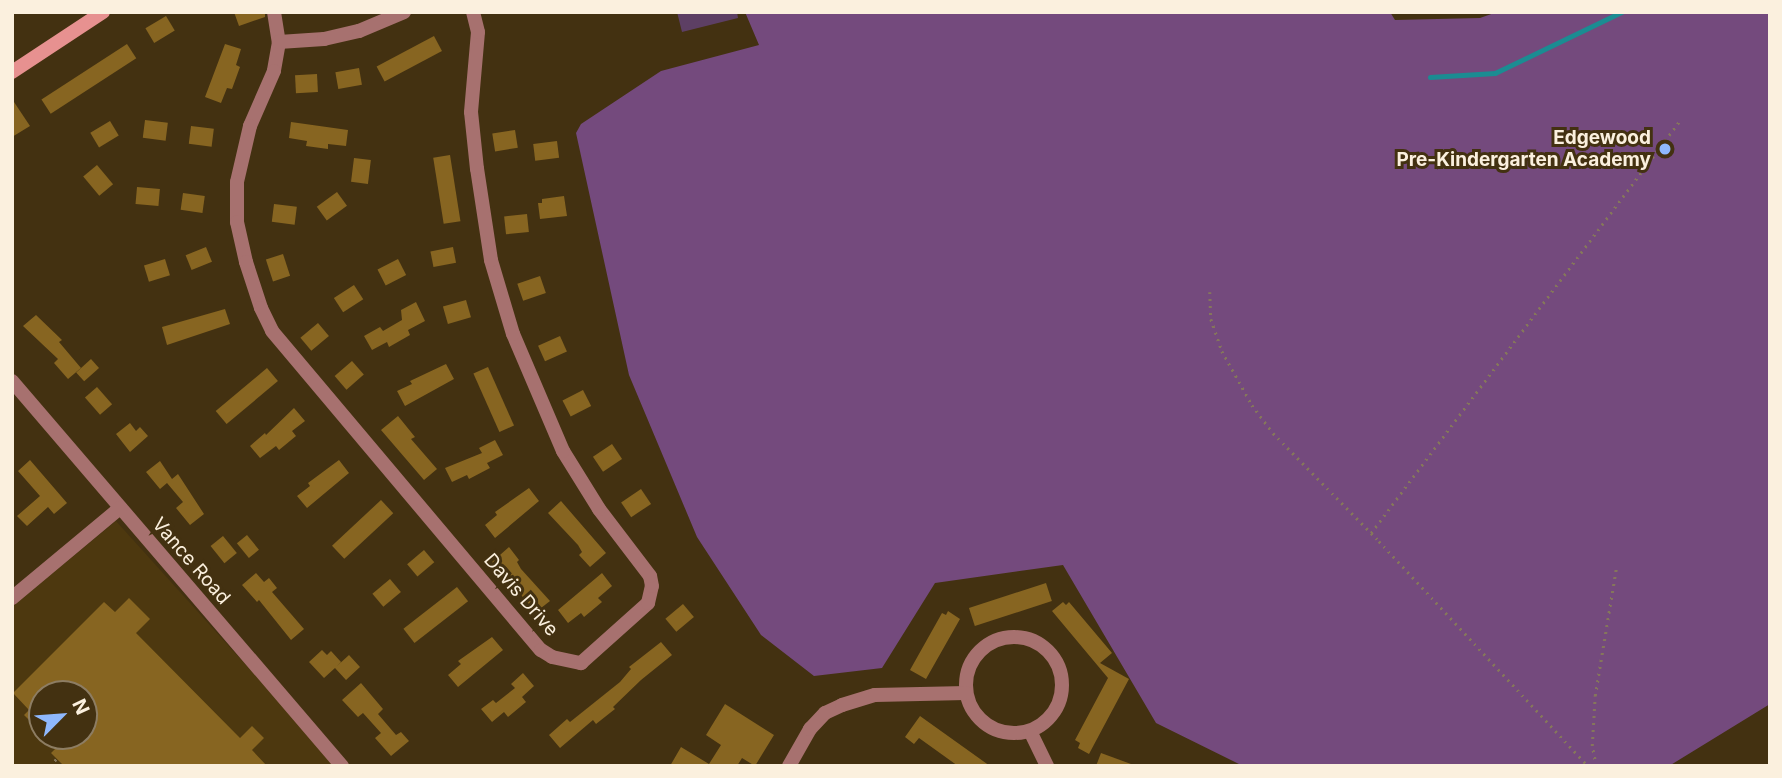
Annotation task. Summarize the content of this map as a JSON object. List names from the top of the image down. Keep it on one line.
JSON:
{"streets":{"street":["Vance Road","Davis Drive"]},"places":["Edgewood Pre-Kindergarten Academy"],"north":"top right"}
